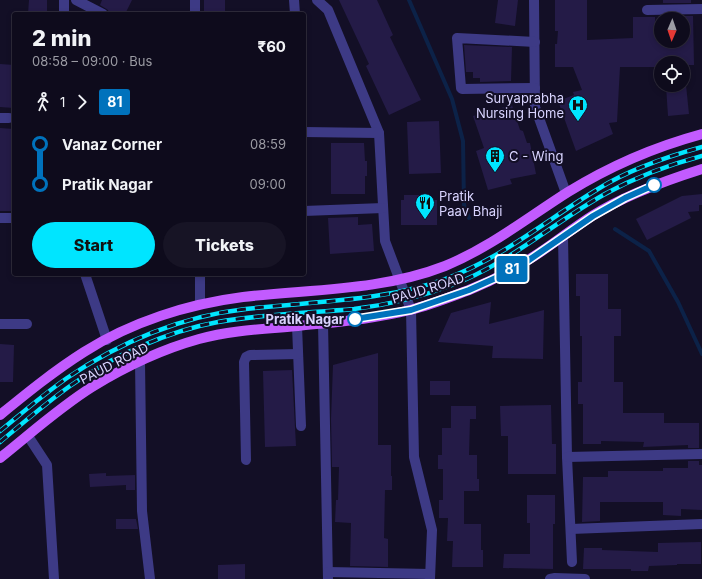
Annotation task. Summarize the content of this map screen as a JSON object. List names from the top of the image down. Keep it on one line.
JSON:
{"streets":{"main road":["PAUD ROAD"]},"places":{"hospital":["Suryaprabha Nursing Home"],"building":["C - Wing"],"restaurant":["Pratik Paav Bhaji"],"other":["Pratik Nagar"]},"lines":["bus line 81"],"north":"bottom","page":{"on_map":"81","heading":["2 min","08:58 – 09:00 · Bus","₹60"],"legs":["1","81"],"list":[{"name":"Vanaz Corner","value":"08:59"},{"name":"Pratik Nagar","value":"09:00"}],"buttons":["Start","Tickets"]}}
